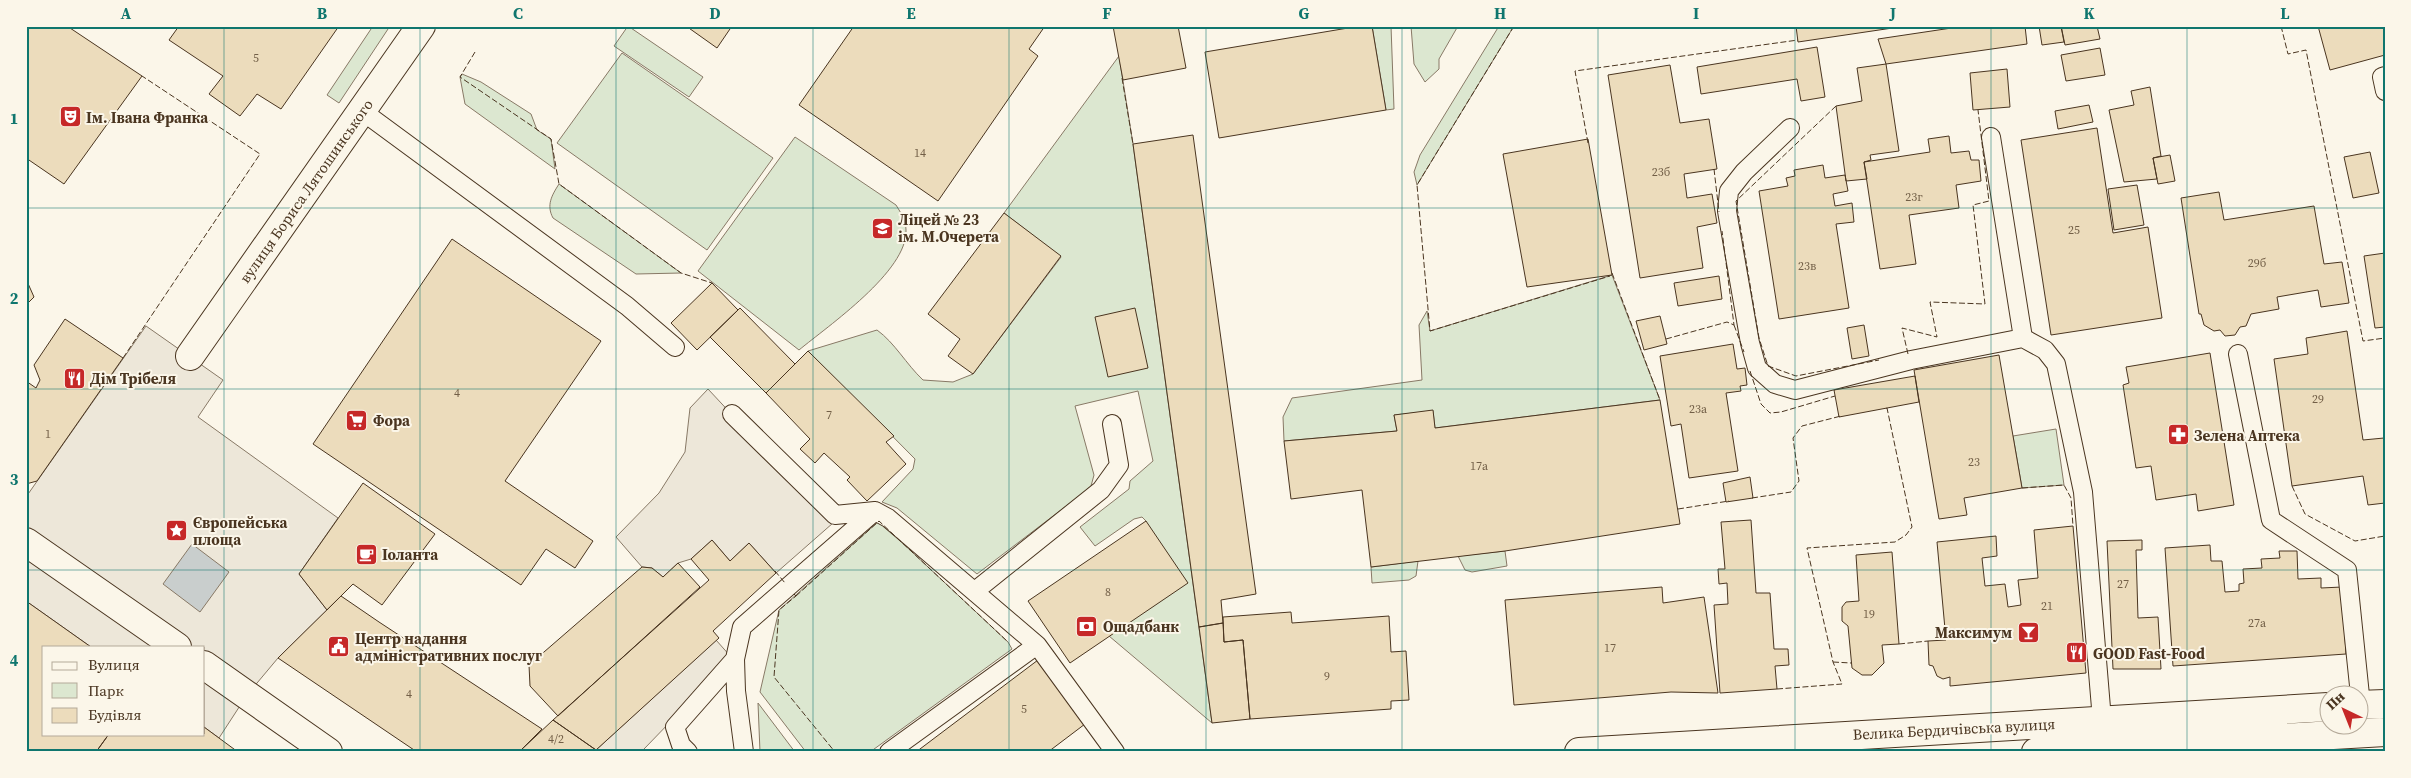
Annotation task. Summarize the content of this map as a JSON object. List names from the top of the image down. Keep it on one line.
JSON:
{"streets":{"main road":["вулиця Бориса Лятошинського","Велика Бердичівська вулиця"]},"places":{"theatre":["Ім. Івана Франка"],"school or university":["Ліцей № 23 ім. М.Очерета"],"restaurant":["Дім Трібеля","GOOD Fast-Food"],"supermarket":["Фора"],"pharmacy":["Зелена Аптека"],"place":["Європейська площа"],"cafe":["Іоланта"],"bank":["Ощадбанк"],"bar":["Максимум"],"public building":["Центр надання адміністративних послуг"]},"house_numbers":["5","14","23б","23г","25","29б","23в","4","29","23а","7","1","23","17а","27","8","21","19","27а","17","9","4","5","4/2"],"legend":["Вулиця","Парк","Будівля"],"north":"top left","grid":{"columns":["A","B","C","D","E","F","G","H","I","J","K","L"],"rows":["1","2","3","4"]}}
